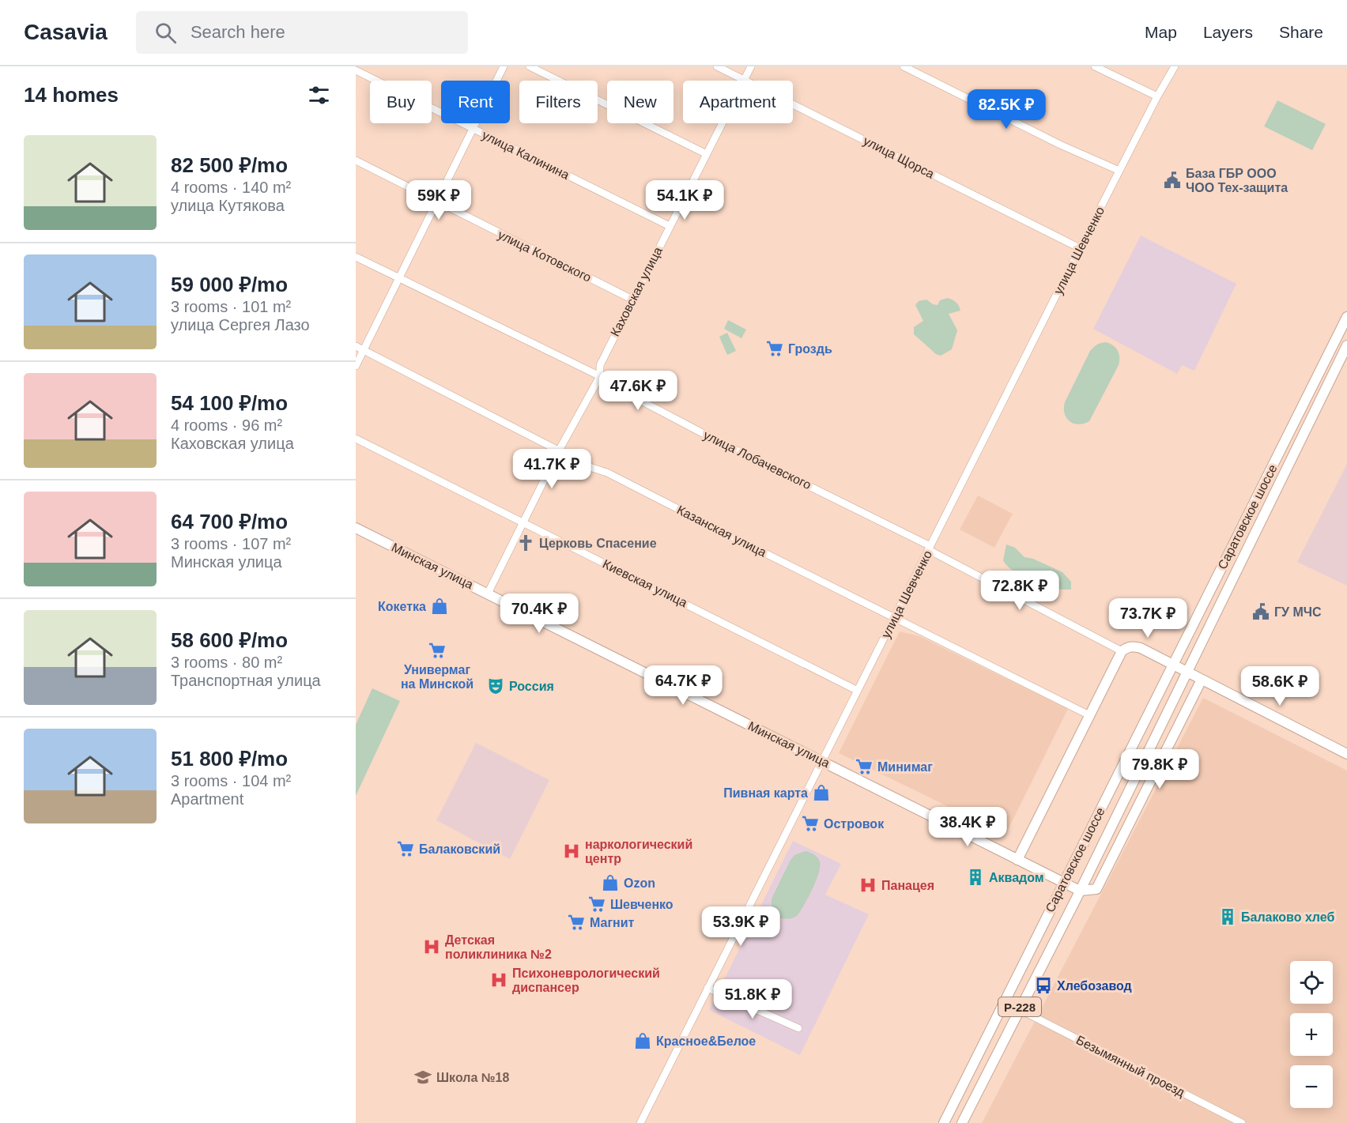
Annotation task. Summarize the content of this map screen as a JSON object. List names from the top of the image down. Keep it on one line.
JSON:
{"streets":{"main road":["Саратовское шоссе","Минская улица","Р-228"],"street":["улица Калинина","улица Щорса","улица Шевченко","улица Котовского","Каховская улица","улица Лобачевского","Казанская улица","Киевская улица","Безымянный проезд"]},"crossings":[["улица Калинина","Каховская улица"],["улица Щорса","улица Шевченко"],["улица Щорса","Каховская улица"],["улица Шевченко","улица Лобачевского"],["улица Шевченко","Казанская улица"],["улица Шевченко","Минская улица"],["улица Шевченко","Киевская улица"],["улица Котовского","Каховская улица"],["Каховская улица","улица Лобачевского"],["Каховская улица","Казанская улица"],["Каховская улица","Минская улица"],["Каховская улица","Киевская улица"],["Саратовское шоссе","Минская улица"],["Саратовское шоссе","Безымянный проезд"]],"places":{"public building":["База ГБР ООО ЧОО Тех-защита","ГУ МЧС"],"supermarket":["Гроздь","Универмаг на Минской","Минимаг","Островок","Балаковский","Шевченко","Магнит"],"church":["Церковь Спасение"],"shop":["Кокетка","Пивная карта","Ozon","Красное&Белое"],"theatre":["Россия"],"hospital":["наркологический центр","Панацея","Детская поликлиника №2","Психоневрологический диспансер"],"building":["Аквадом","Балаково хлеб"],"bus stop":["Хлебозавод"],"school or university":["Школа №18"]},"page":{"header":"Casavia","search":"Search here","nav":["Map","Layers","Share"],"heading":"14 homes","chip":["Buy","Rent","Filters","New","Apartment"],"price":["82.5K ₽","59K ₽","54.1K ₽","47.6K ₽","41.7K ₽","72.8K ₽","70.4K ₽","73.7K ₽","64.7K ₽","58.6K ₽","79.8K ₽","38.4K ₽","53.9K ₽","51.8K ₽"],"list":[{"name":"82 500 ₽/mo","note":"4 rooms · 140 m² · улица Кутякова"},{"name":"59 000 ₽/mo","note":"3 rooms · 101 m² · улица Сергея Лазо"},{"name":"54 100 ₽/mo","note":"4 rooms · 96 m² · Каховская улица"},{"name":"64 700 ₽/mo","note":"3 rooms · 107 m² · Минская улица"},{"name":"58 600 ₽/mo","note":"3 rooms · 80 m² · Транспортная улица"},{"name":"51 800 ₽/mo","note":"3 rooms · 104 m² · Apartment"}],"map_buttons":["+","−"]}}
